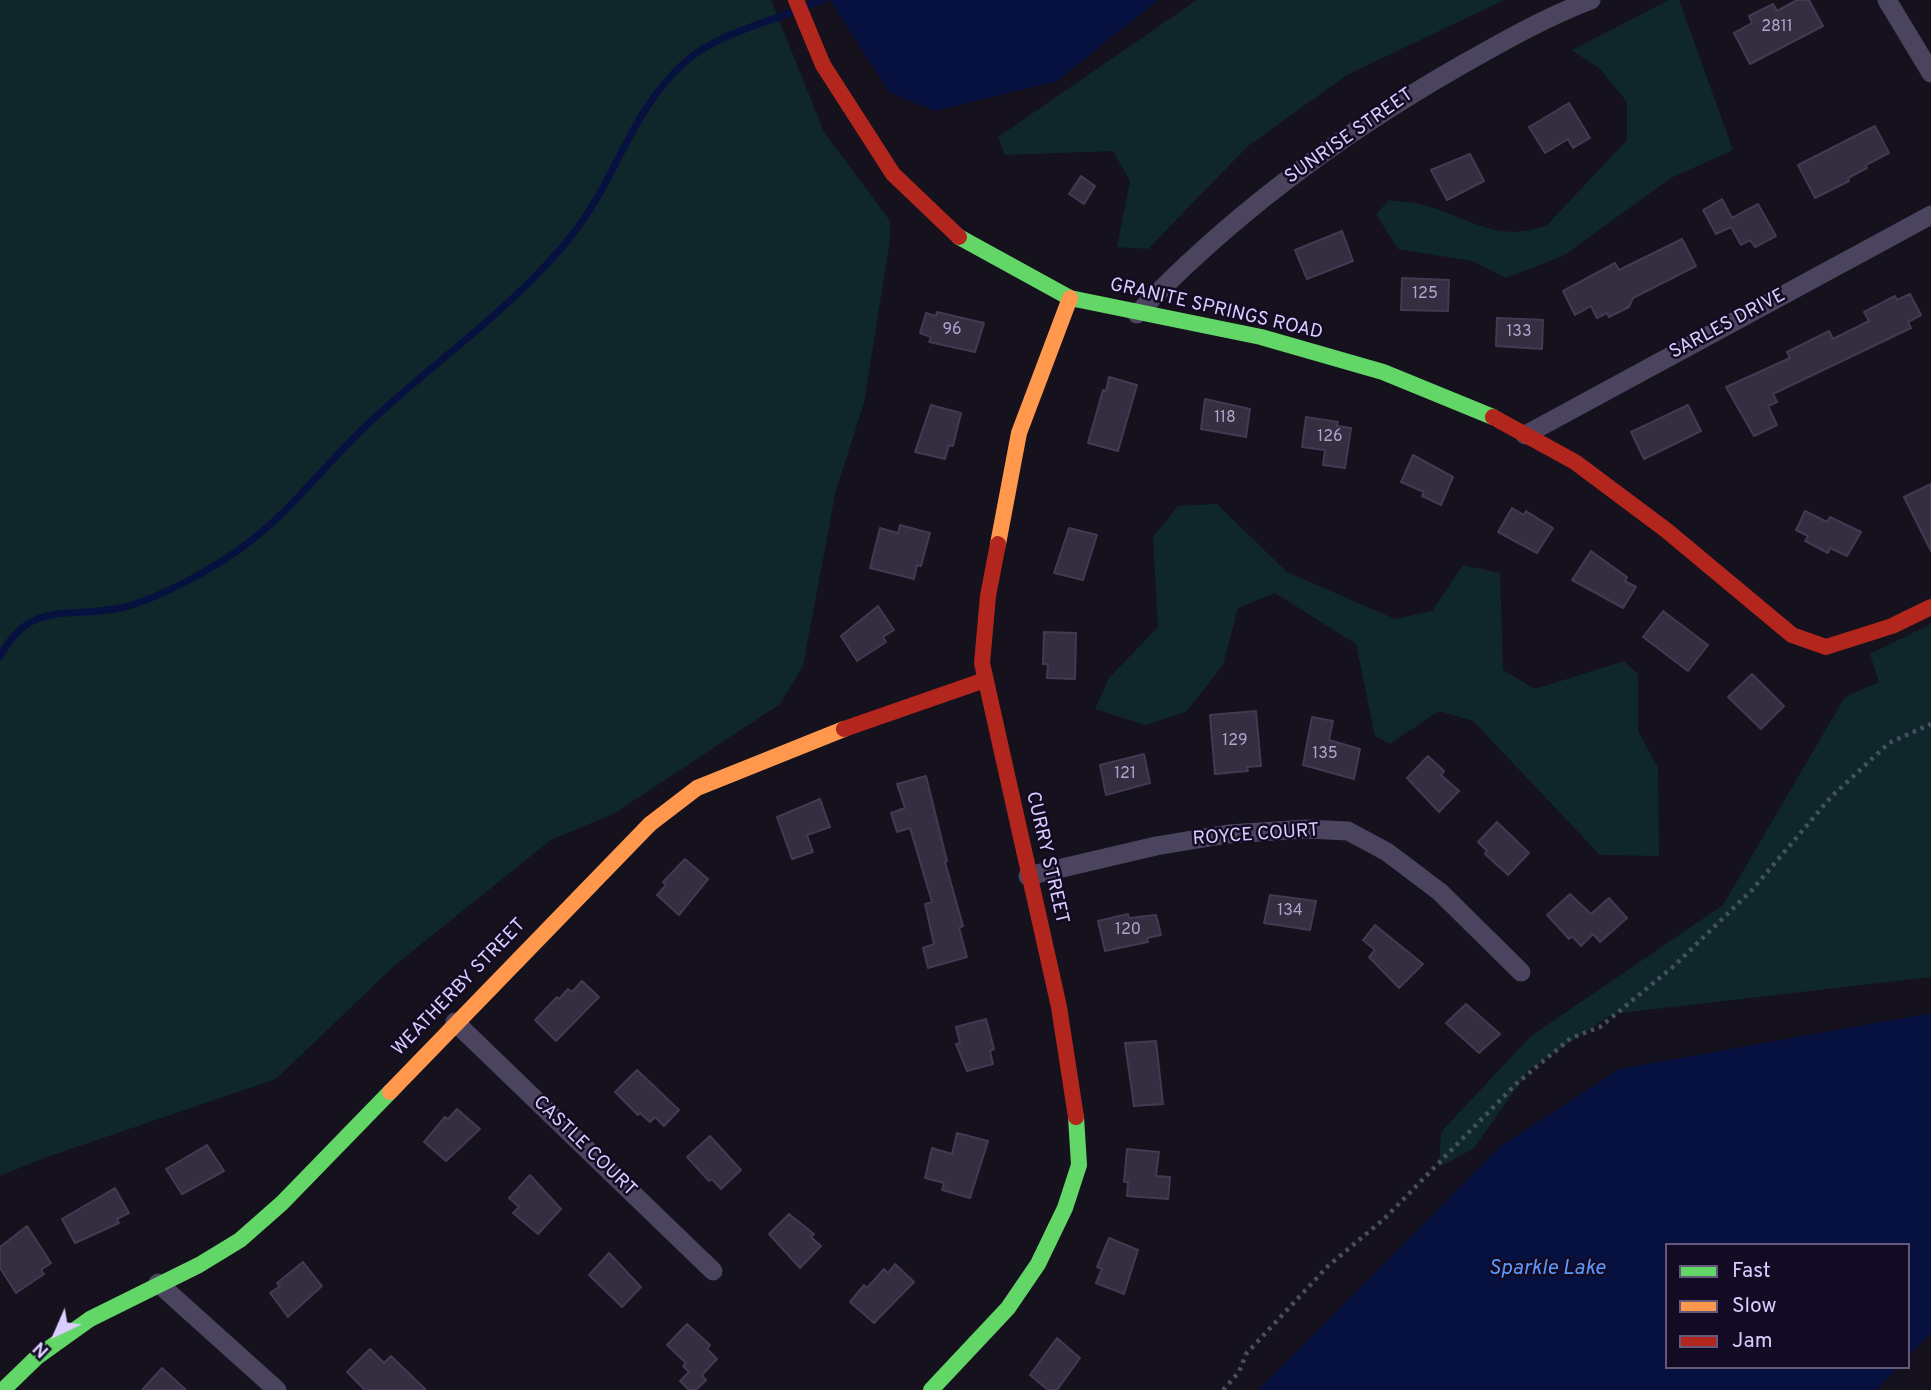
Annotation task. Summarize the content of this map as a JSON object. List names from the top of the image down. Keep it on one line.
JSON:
{"streets":{"street":["SUNRISE STREET","GRANITE SPRINGS ROAD","SARLES DRIVE","ROYCE COURT","CURRY STREET","WEATHERBY STREET","CASTLE COURT"]},"crossings":[["SUNRISE STREET","GRANITE SPRINGS ROAD"],["GRANITE SPRINGS ROAD","SARLES DRIVE"],["GRANITE SPRINGS ROAD","CURRY STREET"],["ROYCE COURT","CURRY STREET"],["CURRY STREET","WEATHERBY STREET"],["WEATHERBY STREET","CASTLE COURT"]],"water":["Sparkle Lake"],"house_numbers":["2811","125","96","133","118","126","129","135","121","134","120"],"legend":["Fast","Slow","Jam"],"north":"bottom left"}
